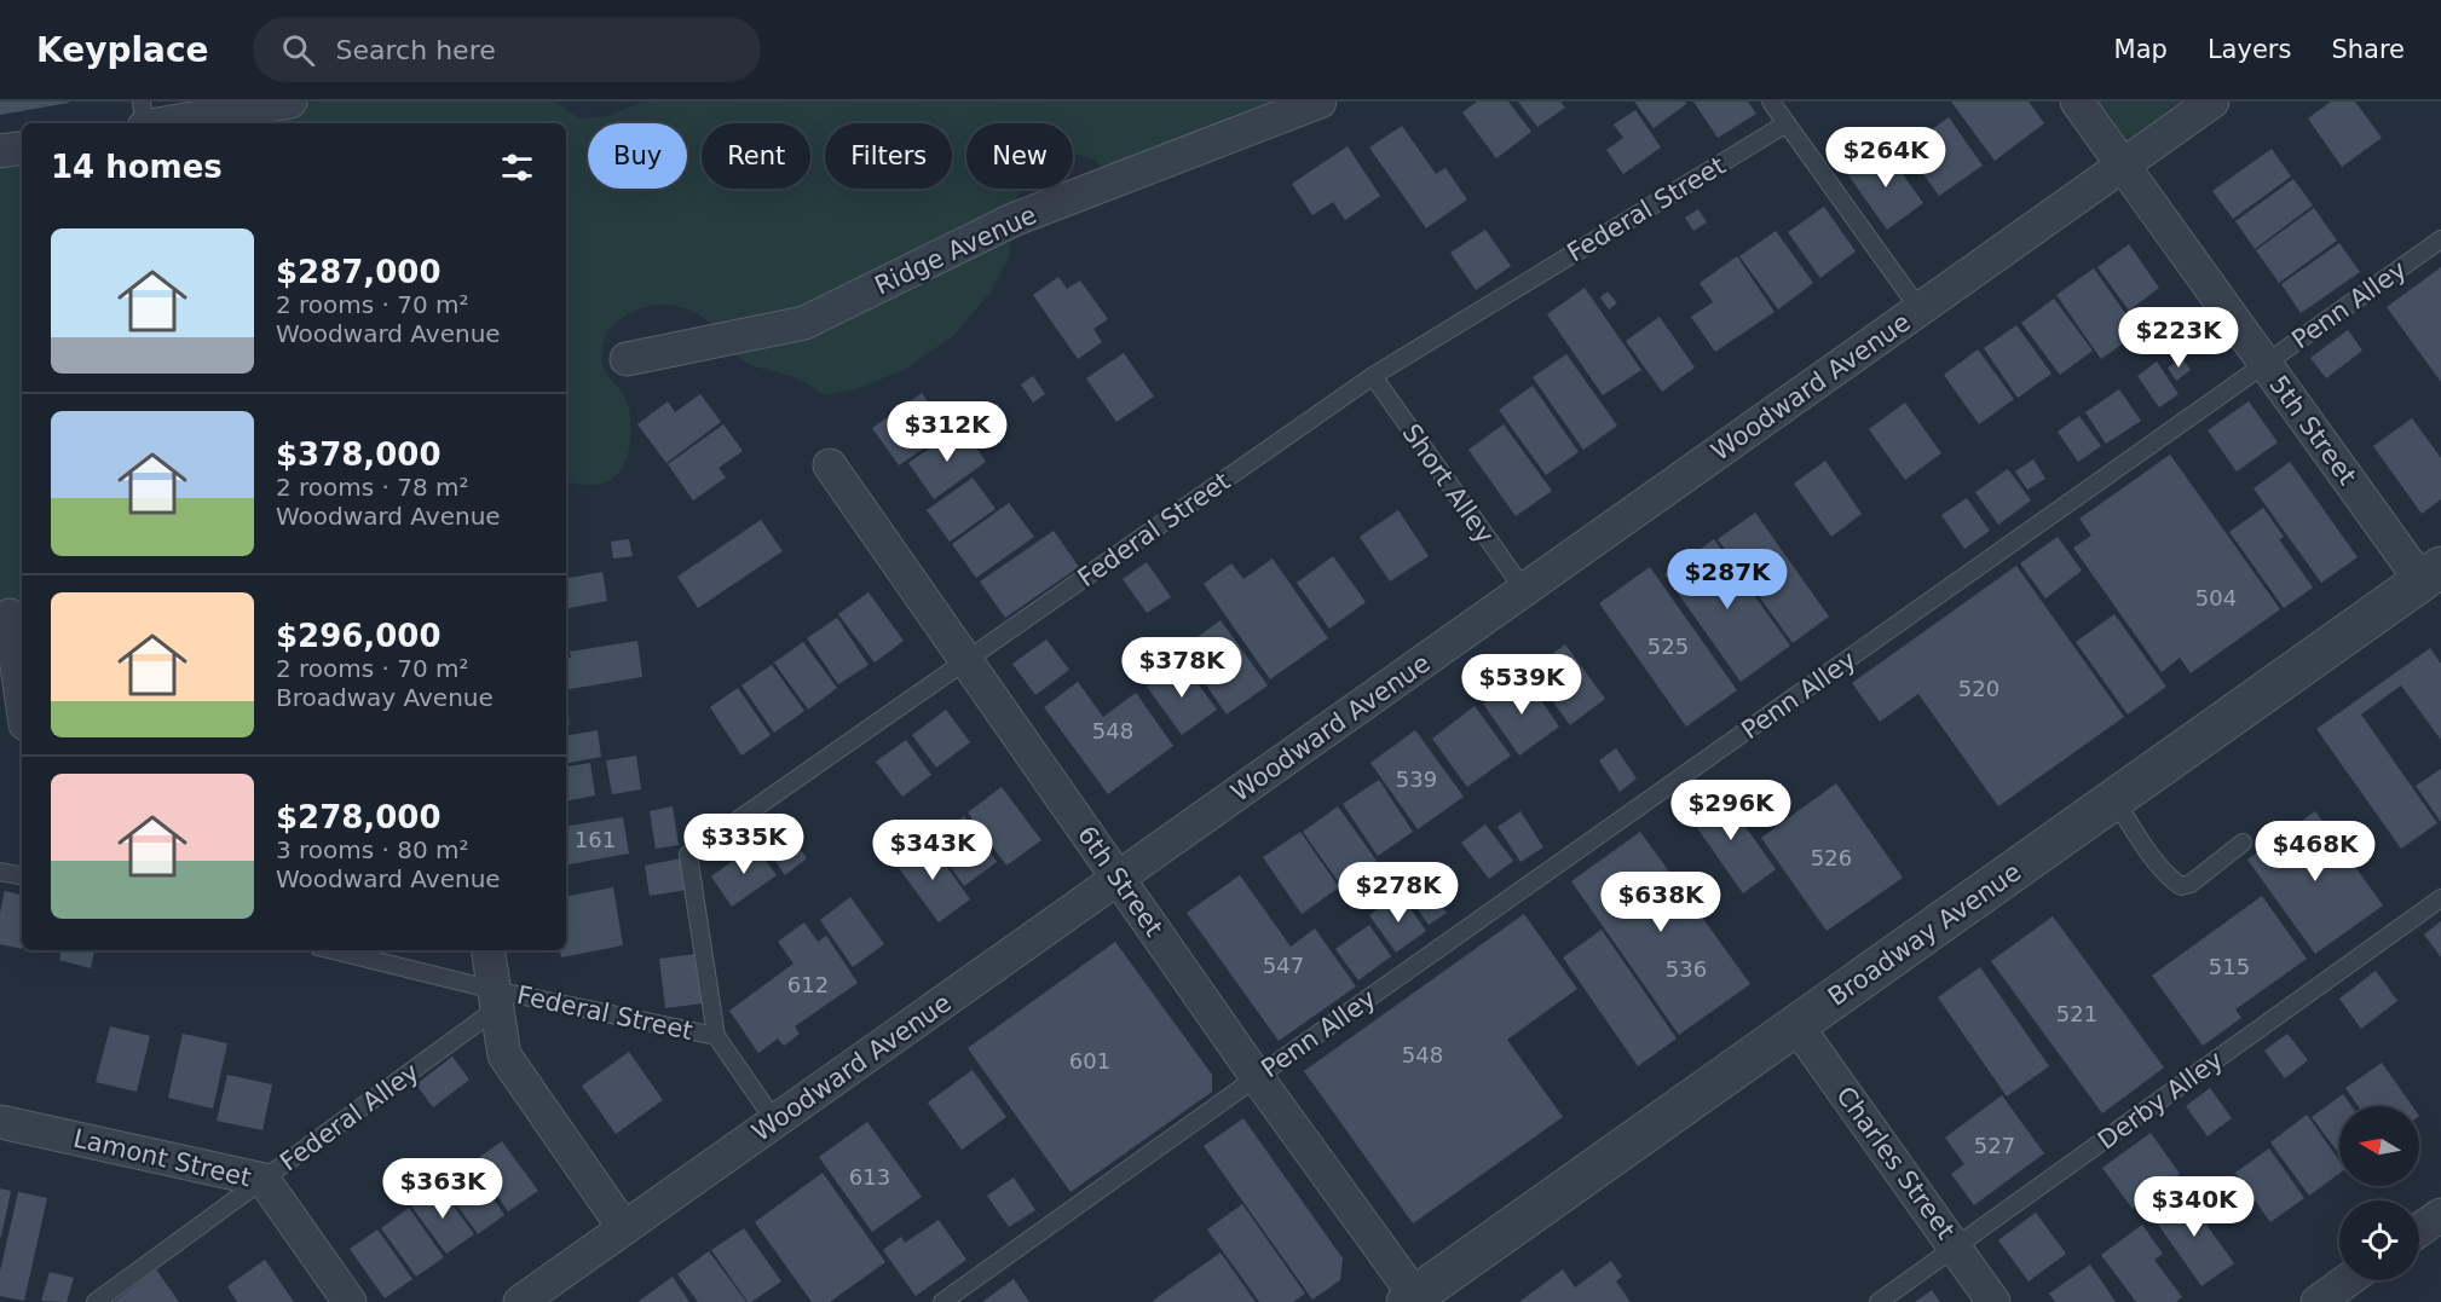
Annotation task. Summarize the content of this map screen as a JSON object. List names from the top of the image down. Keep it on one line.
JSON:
{"streets":{"street":["Ridge Avenue","Woodward Avenue","5th Street","6th Street","Broadway Avenue","Lamont Street","Charles Street"],"lane":["Federal Street","Penn Alley","Short Alley","Derby Alley","Federal Alley"]},"crossings":[["Federal Street","Woodward Avenue"],["Federal Street","Short Alley"],["Federal Street","6th Street"],["Federal Street","Federal Alley"],["Penn Alley","5th Street"],["Penn Alley","6th Street"],["Woodward Avenue","5th Street"],["Woodward Avenue","Short Alley"],["Woodward Avenue","6th Street"],["5th Street","Broadway Avenue"],["6th Street","Broadway Avenue"],["Broadway Avenue","Charles Street"],["Derby Alley","Charles Street"],["Federal Alley","Lamont Street"]],"house_numbers":["504","525","520","548","539","161","526","547","515","536","612","521","548","601","527","613"],"north":"left","page":{"header":"Keyplace","search":"Search here","nav":["Map","Layers","Share"],"chip":["Buy","Rent","Filters","New"],"heading":"14 homes","price":["$264K","$223K","$312K","$287K","$378K","$539K","$296K","$335K","$343K","$468K","$278K","$638K","$363K","$340K"],"list":[{"name":"$287,000","note":"2 rooms · 70 m² · Woodward Avenue"},{"name":"$378,000","note":"2 rooms · 78 m² · Woodward Avenue"},{"name":"$296,000","note":"2 rooms · 70 m² · Broadway Avenue"},{"name":"$278,000","note":"3 rooms · 80 m² · Woodward Avenue"}]}}
